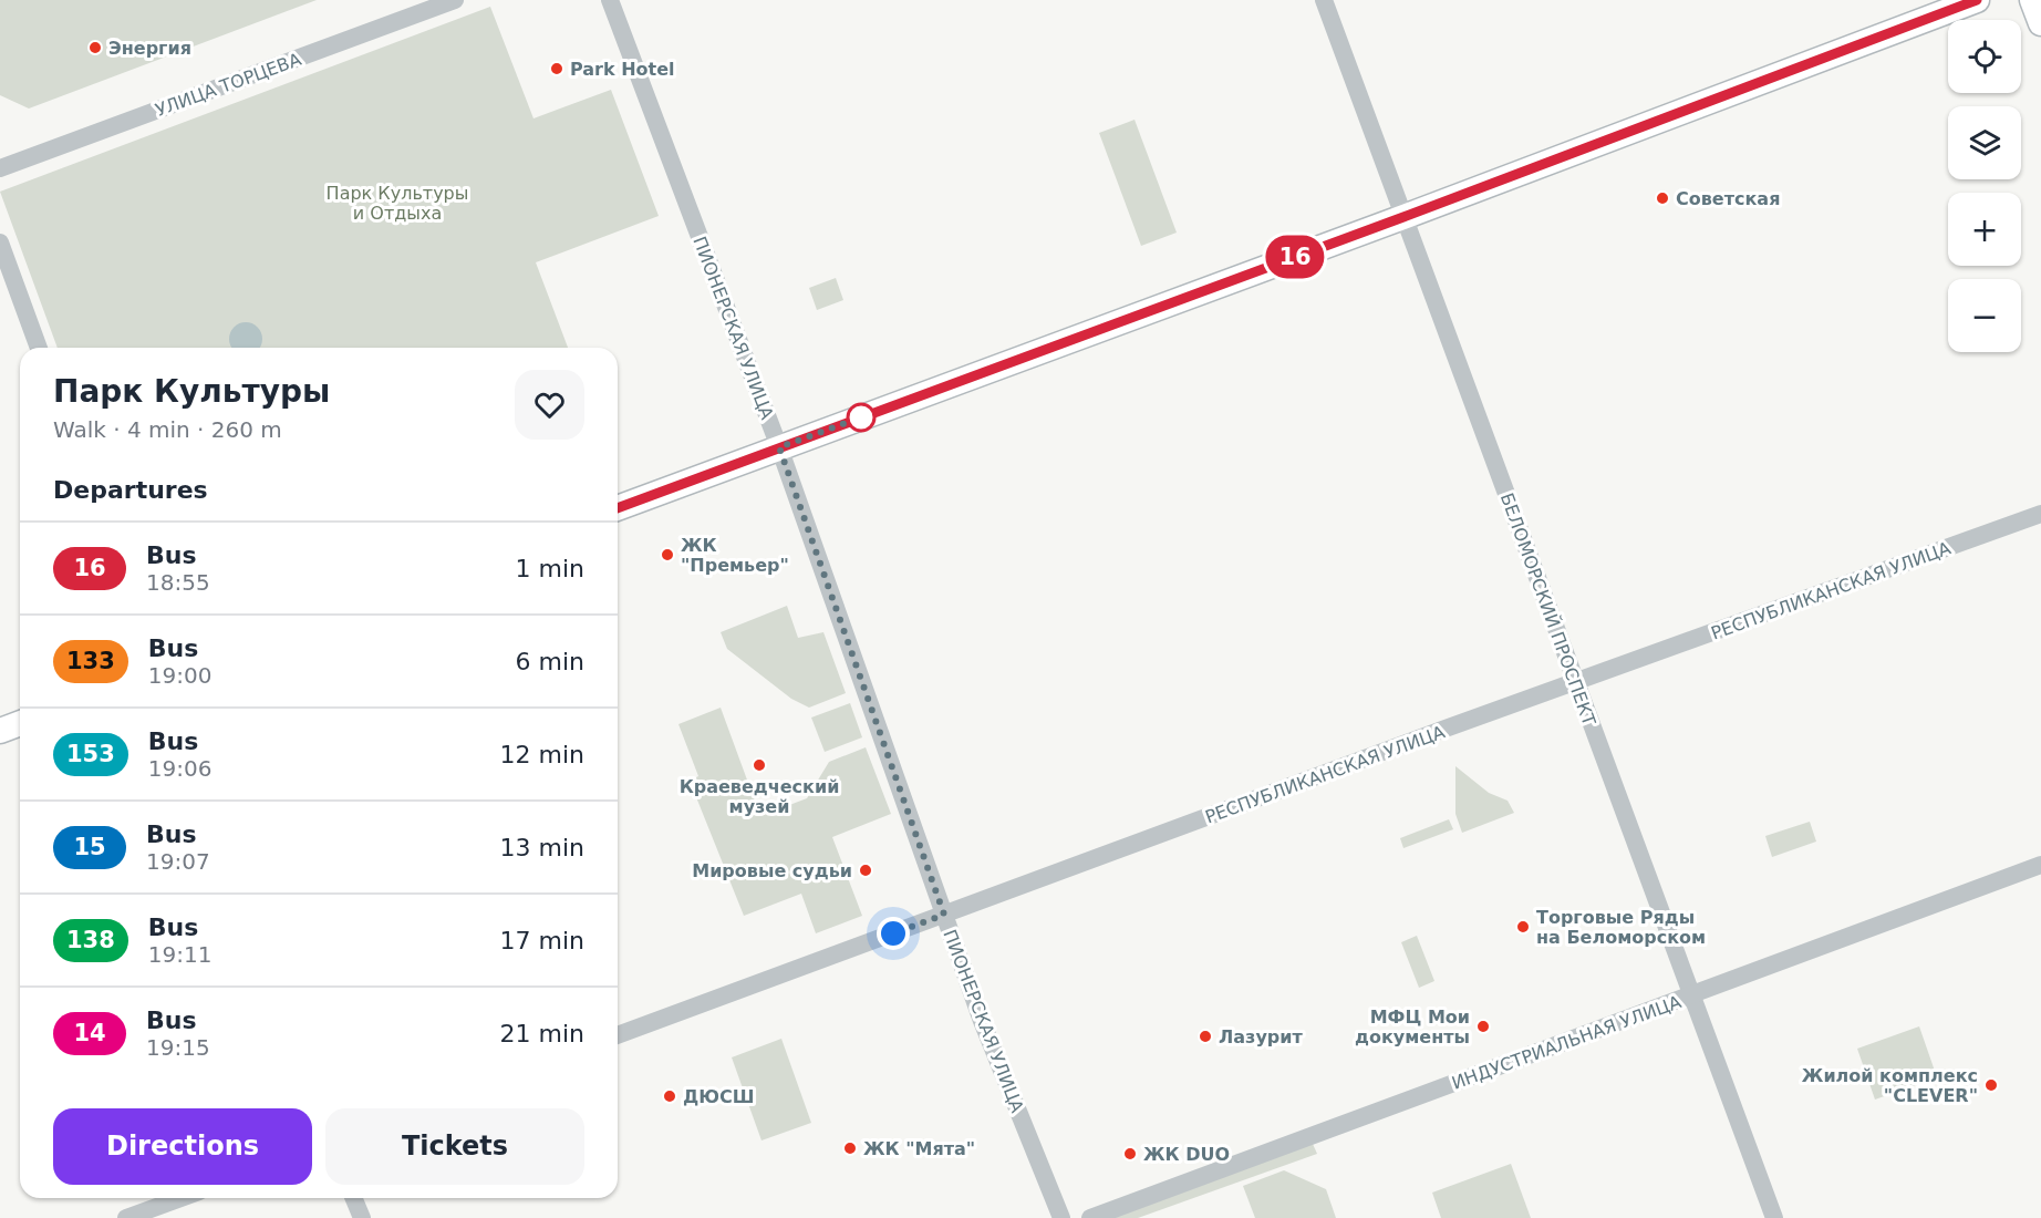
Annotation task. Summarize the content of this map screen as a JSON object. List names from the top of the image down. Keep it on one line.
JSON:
{"streets":{"street":["УЛИЦА ТОРЦЕВА","ПИОНЕРСКАЯ УЛИЦА","РЕСПУБЛИКАНСКАЯ УЛИЦА","БЕЛОМОРСКИЙ ПРОСПЕКТ","ИНДУСТРИАЛЬНАЯ УЛИЦА"]},"crossings":[["ПИОНЕРСКАЯ УЛИЦА","РЕСПУБЛИКАНСКАЯ УЛИЦА"],["РЕСПУБЛИКАНСКАЯ УЛИЦА","БЕЛОМОРСКИЙ ПРОСПЕКТ"],["БЕЛОМОРСКИЙ ПРОСПЕКТ","ИНДУСТРИАЛЬНАЯ УЛИЦА"]],"parks":["Парк Культуры и Отдыха"],"places":["Энергия","Park Hotel","Советская","ЖК \"Премьер\"","Краеведческий музей","Мировые судьи","Торговые Ряды на Беломорском","МФЦ Мои документы","Лазурит","Жилой комплекс \"СLEVER\"","ДЮСШ","ЖК \"Мята\"","ЖК DUO"],"lines":["bus line 16"],"page":{"on_map":"16","map_buttons":["+","−"],"heading":[["Парк Культуры","Walk · 4 min · 260 m"],"Departures"],"list":[{"mark":"16","name":"Bus","note":"18:55","value":"1 min"},{"mark":"133","name":"Bus","note":"19:00","value":"6 min"},{"mark":"153","name":"Bus","note":"19:06","value":"12 min"},{"mark":"15","name":"Bus","note":"19:07","value":"13 min"},{"mark":"138","name":"Bus","note":"19:11","value":"17 min"},{"mark":"14","name":"Bus","note":"19:15","value":"21 min"}],"buttons":["Directions","Tickets"]}}
